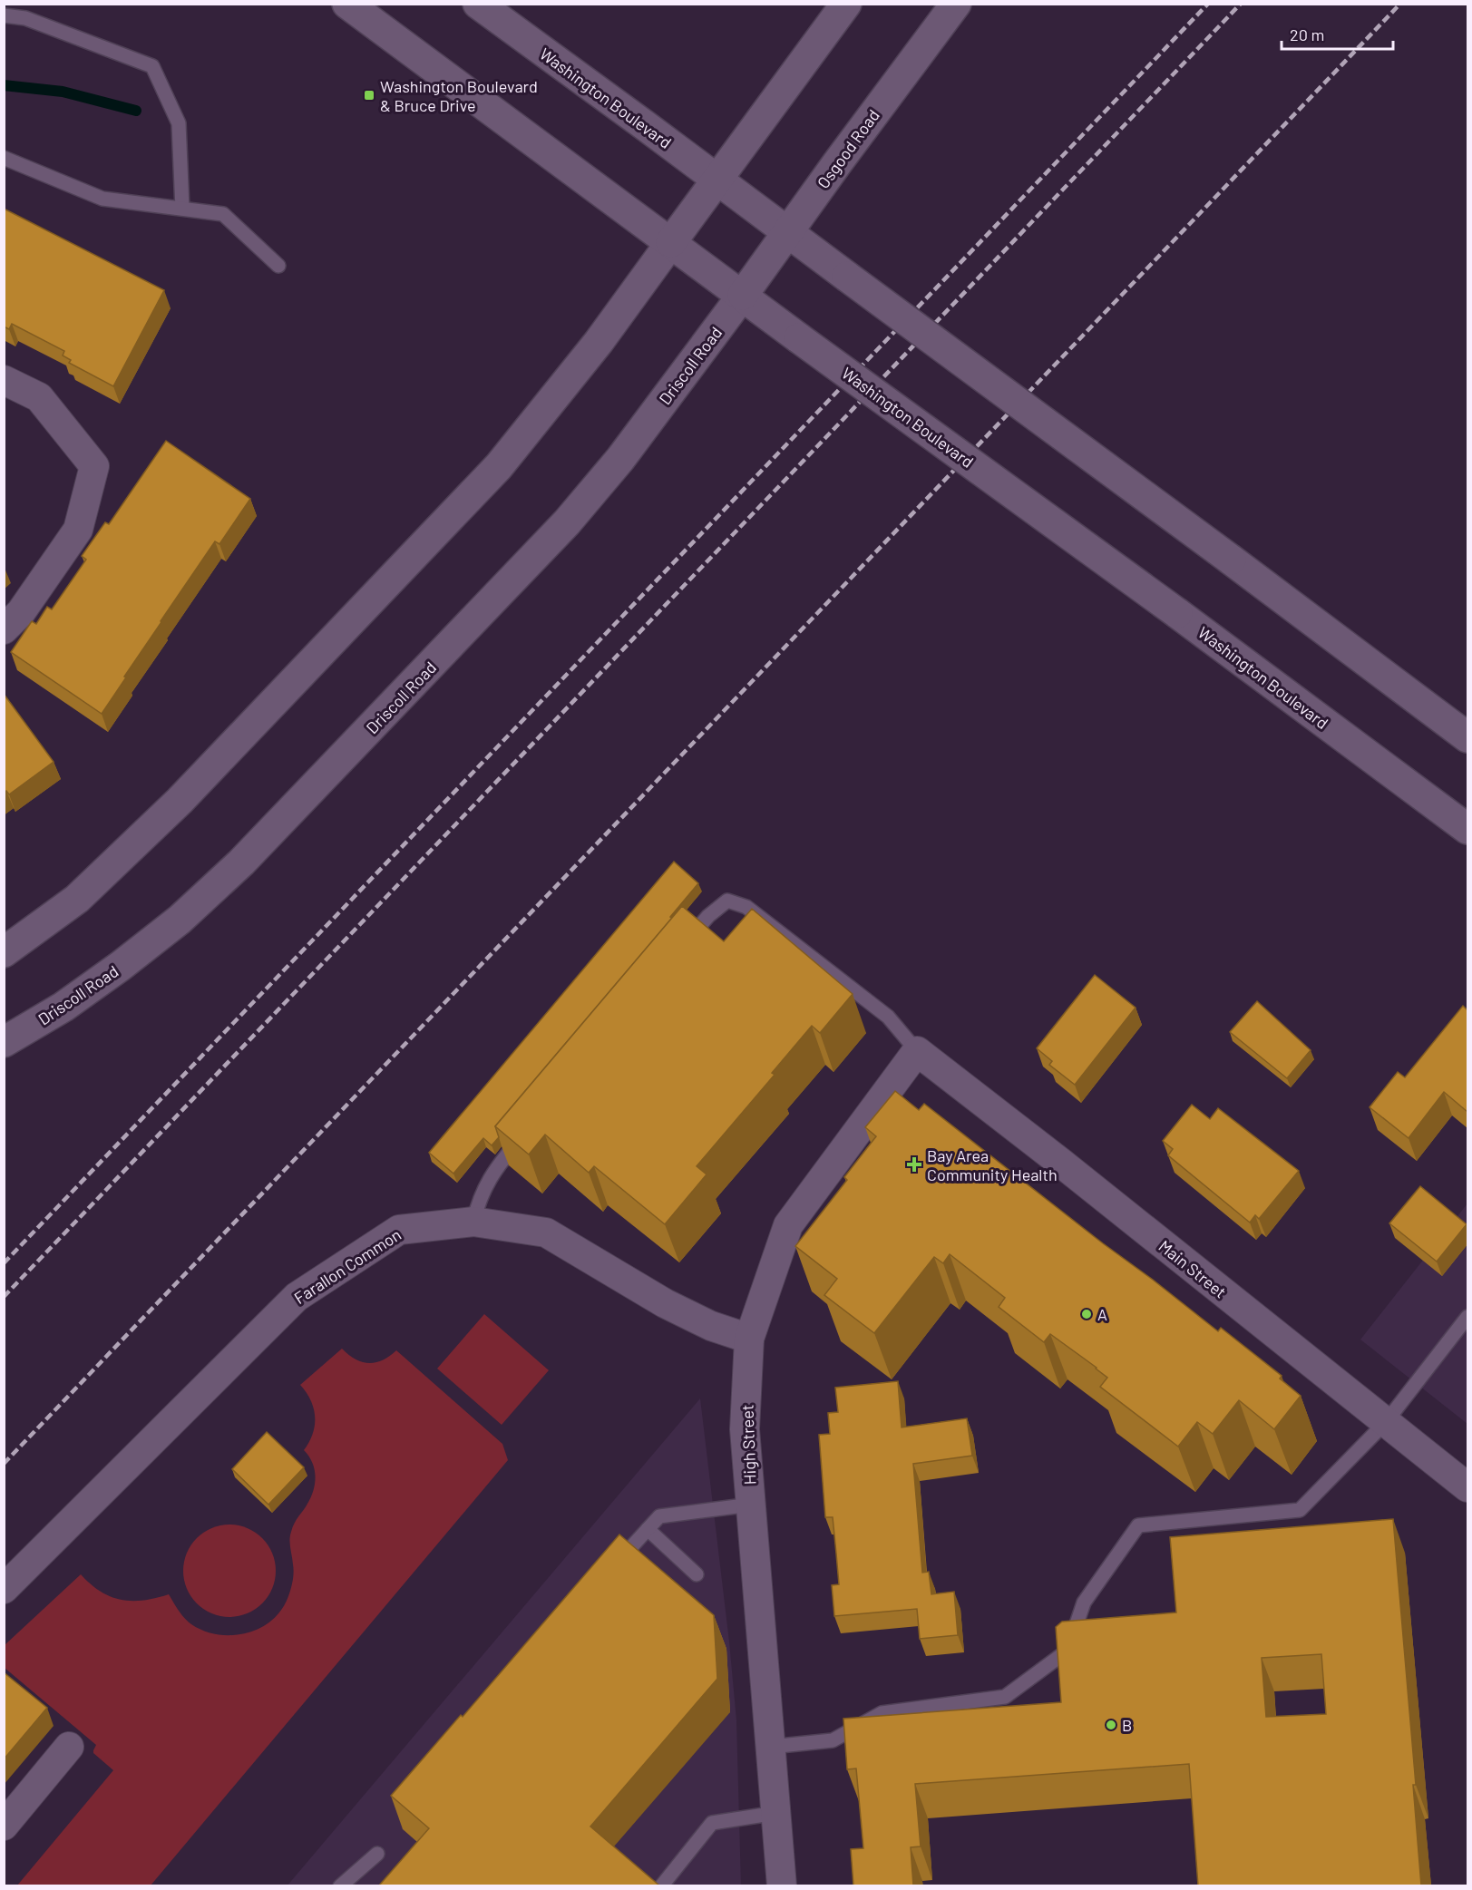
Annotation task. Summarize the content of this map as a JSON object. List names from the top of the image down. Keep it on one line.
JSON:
{"streets":{"main road":["Washington Boulevard","Osgood Road","Driscoll Road"],"street":["Farallon Common","Main Street","High Street"]},"crossings":[["Washington Boulevard","Osgood Road"],["Washington Boulevard","Driscoll Road"],["Osgood Road","Driscoll Road"],["Farallon Common","High Street"],["Main Street","High Street"]],"places":{"transit":["Washington Boulevard & Bruce Drive"],"health":["Bay Area Community Health"],"other":["A","B"]},"scale_bar":"20 m"}
